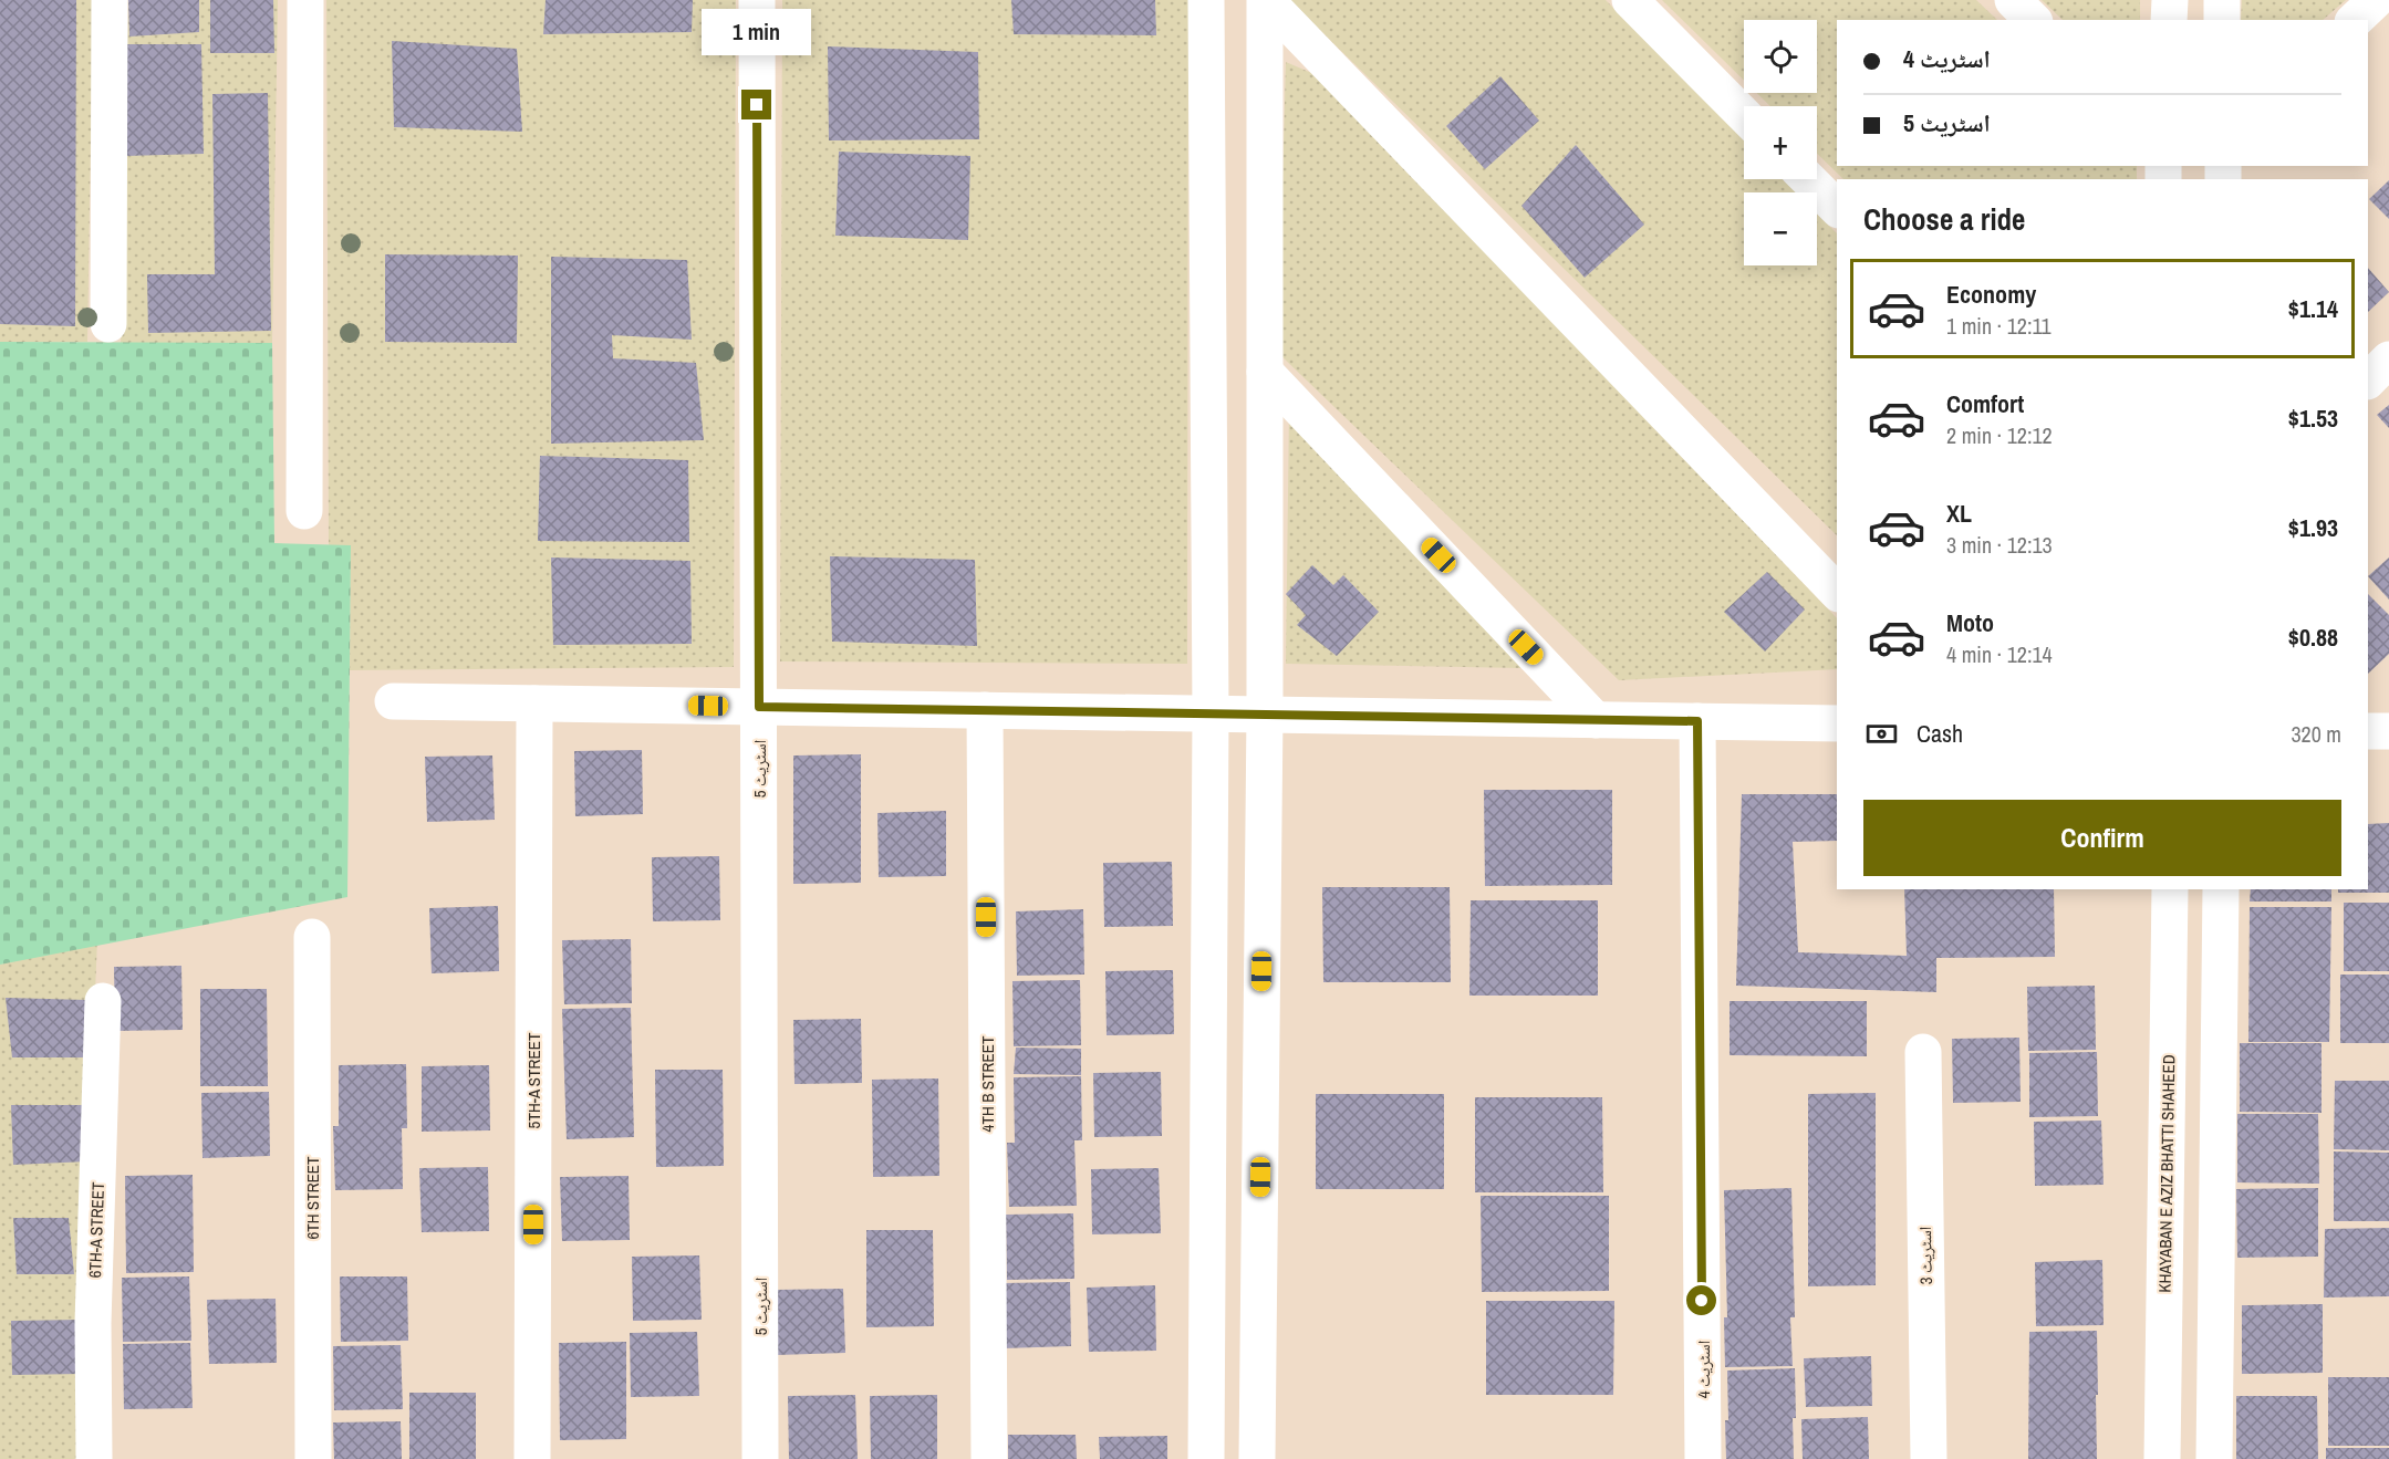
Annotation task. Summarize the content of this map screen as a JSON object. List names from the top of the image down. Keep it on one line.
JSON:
{"streets":{"street":["اسٹریٹ 5","5TH-A STREET","4TH B STREET","KHAYABAN E AZIZ BHATTI SHAHEED","6TH STREET","6TH-A STREET","اسٹریٹ 3","اسٹریٹ 4"]},"page":{"bubble":"1 min","map_buttons":["+","−"],"banner":["اسٹریٹ 4","اسٹریٹ 5"],"heading":"Choose a ride","list":[{"name":"Economy","note":"1 min · 12:11","value":"$1.14"},{"name":"Comfort","note":"2 min · 12:12","value":"$1.53"},{"name":"XL","note":"3 min · 12:13","value":"$1.93"},{"name":"Moto","note":"4 min · 12:14","value":"$0.88"}],"pay":["Cash","320 m"],"buttons":"Confirm"}}
